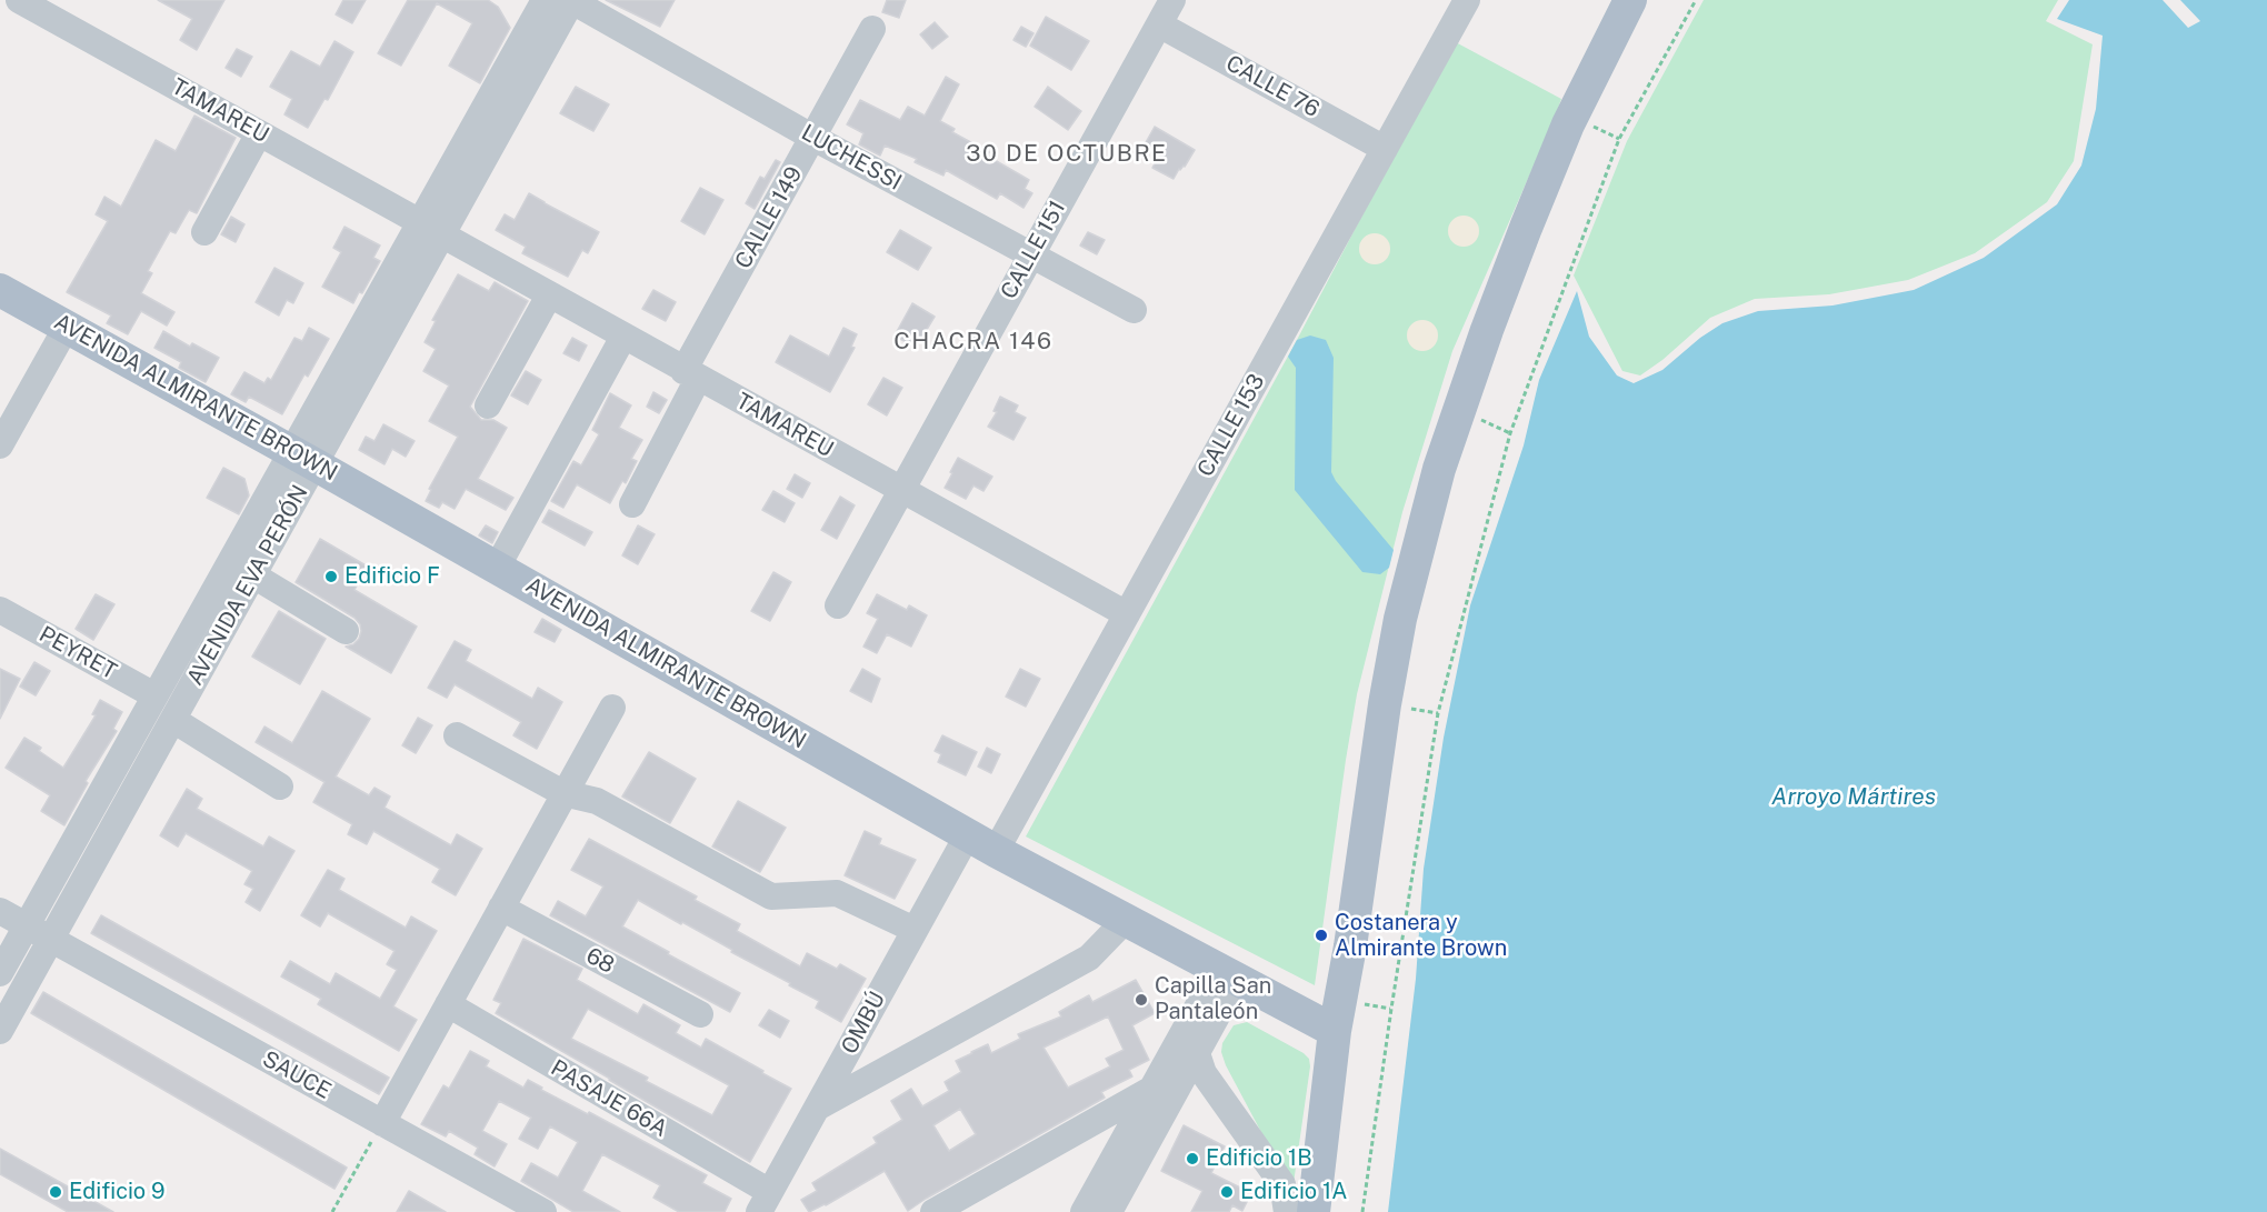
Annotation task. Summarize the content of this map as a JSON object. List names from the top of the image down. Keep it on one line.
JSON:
{"streets":{"main road":["AVENIDA ALMIRANTE BROWN"],"street":["CALLE 76","TAMAREU","LUCHESSI","CALLE 149","CALLE 151","CALLE 153","AVENIDA EVA PERÓN","PEYRET","68","OMBÚ","SAUCE","PASAJE 66A"]},"crossings":[["CALLE 76","CALLE 151"],["CALLE 76","CALLE 153"],["TAMAREU","CALLE 149"],["TAMAREU","CALLE 151"],["TAMAREU","CALLE 153"],["TAMAREU","AVENIDA EVA PERÓN"],["LUCHESSI","CALLE 149"],["LUCHESSI","CALLE 151"],["LUCHESSI","AVENIDA EVA PERÓN"],["AVENIDA ALMIRANTE BROWN","CALLE 153"],["AVENIDA ALMIRANTE BROWN","AVENIDA EVA PERÓN"],["AVENIDA ALMIRANTE BROWN","OMBÚ"],["AVENIDA EVA PERÓN","PEYRET"],["AVENIDA EVA PERÓN","SAUCE"],["OMBÚ","PASAJE 66A"]],"districts":["30 DE OCTUBRE","CHACRA 146"],"water":["Arroyo Mártires"],"places":["Edificio F","Costanera y Almirante Brown","Capilla San Pantaleón","Edificio 1B","Edificio 9","Edificio 1A"]}
